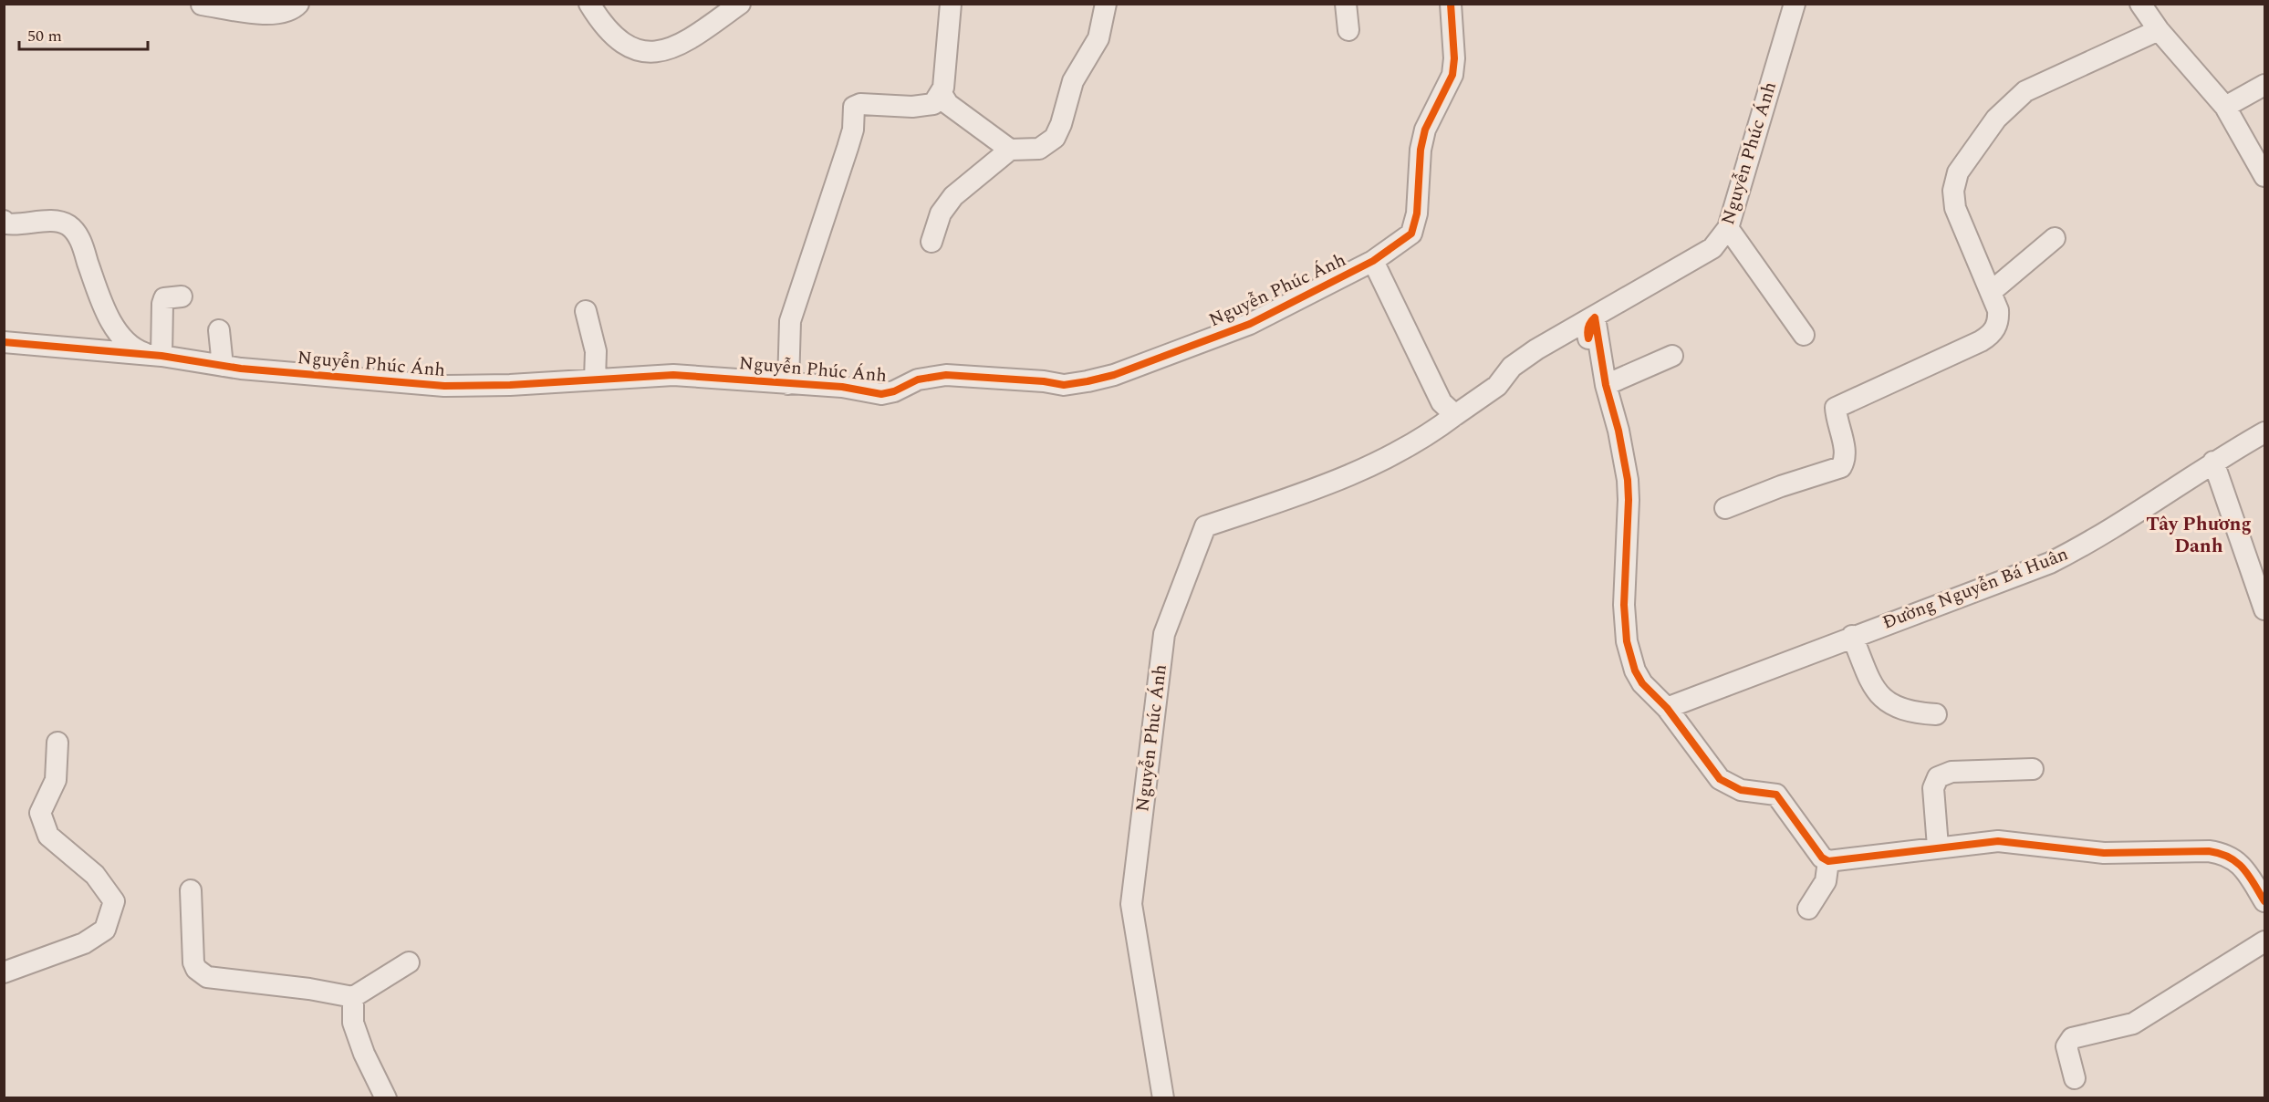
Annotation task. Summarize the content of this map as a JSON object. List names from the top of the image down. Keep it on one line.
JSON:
{"streets":{"street":["Nguyễn Phúc Ánh","Đường Nguyễn Bá Huân"]},"districts":["Tây Phương Danh"],"scale_bar":"50 m"}
